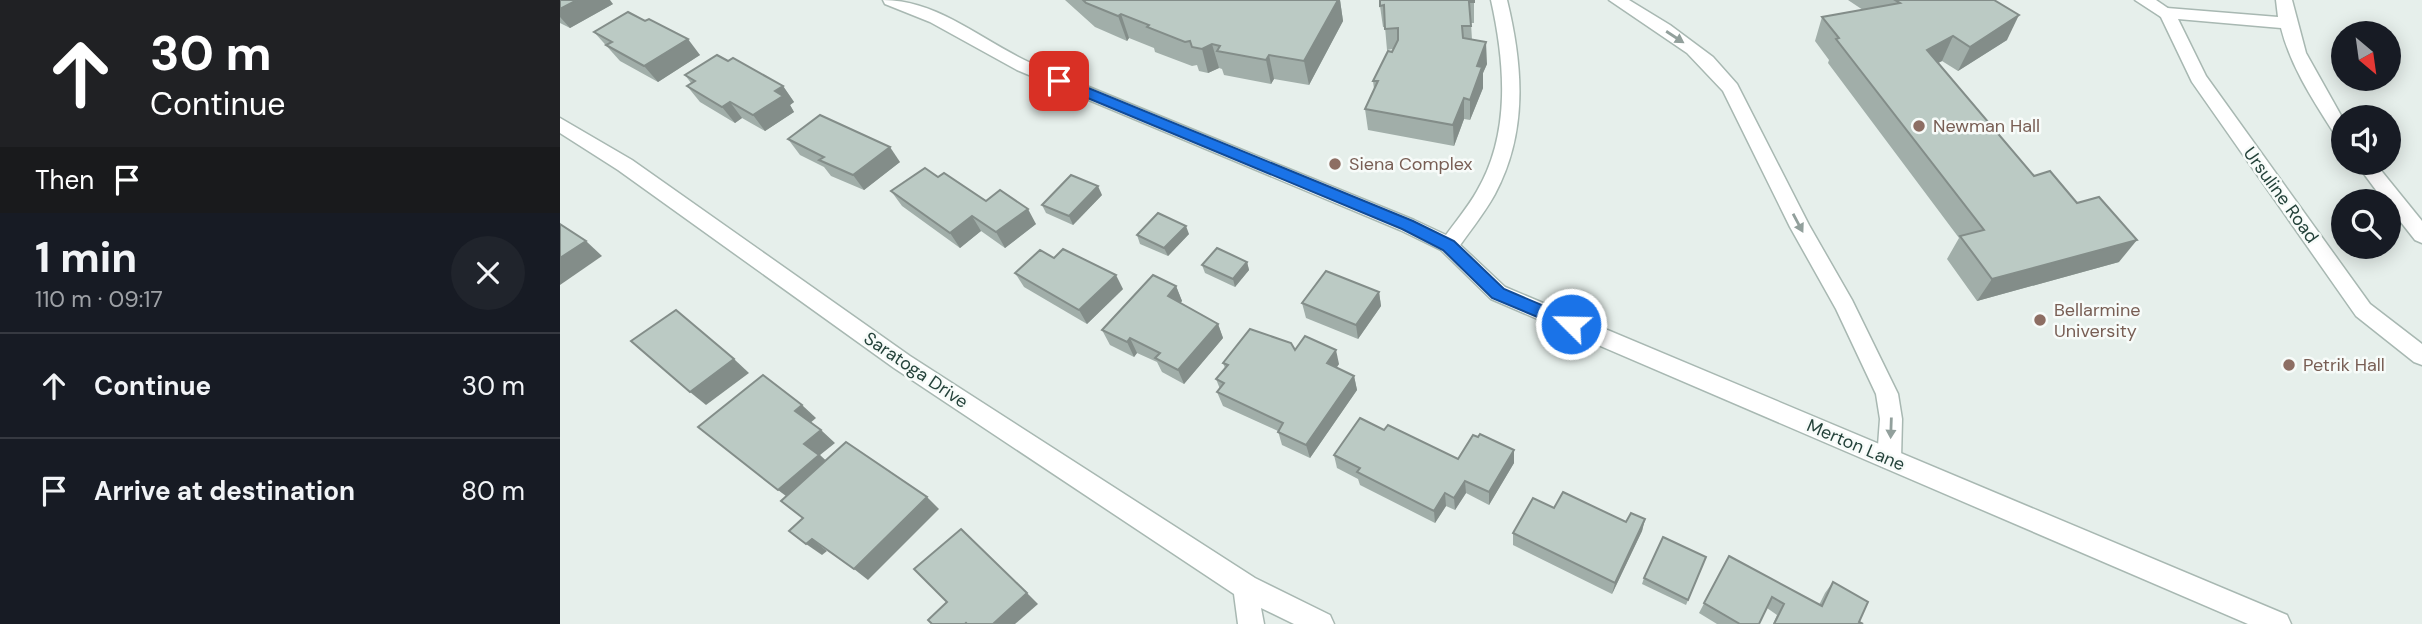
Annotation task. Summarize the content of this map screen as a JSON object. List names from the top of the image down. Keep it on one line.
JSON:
{"streets":{"street":["Ursuline Road","Saratoga Drive","Merton Lane"]},"places":["Newman Hall","Siena Complex","Bellarmine University","Petrik Hall"],"north":"bottom right","page":{"turn":["30 m","Continue"],"then":"Then","heading":["1 min","110 m · 09:17"],"list":[{"name":"Continue","value":"30 m"},{"name":"Arrive at destination","value":"80 m"}]}}
